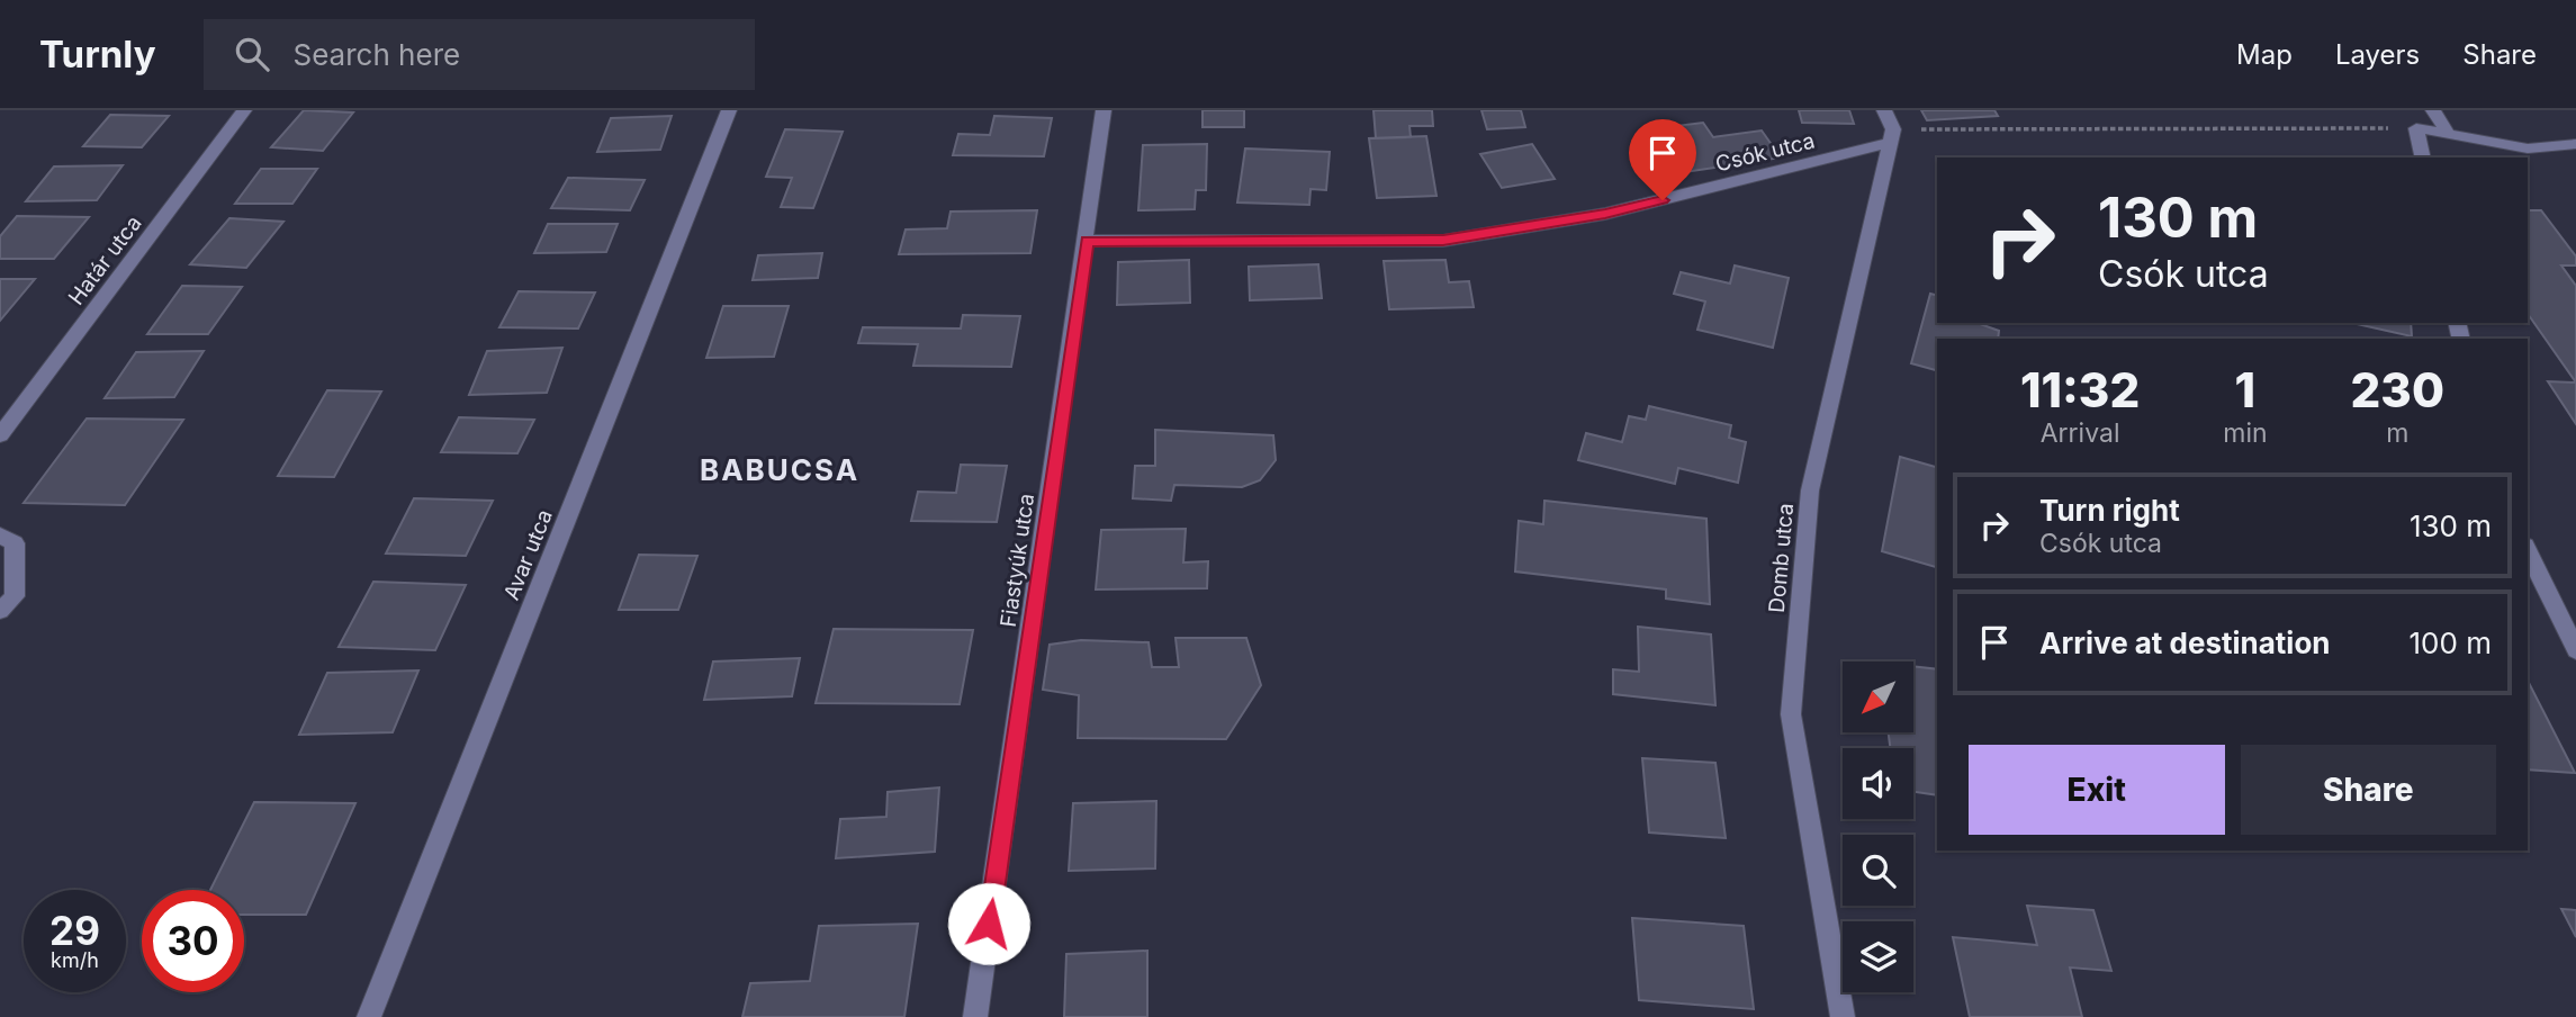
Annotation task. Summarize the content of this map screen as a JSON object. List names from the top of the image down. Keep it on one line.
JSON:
{"streets":{"street":["Csók utca","Határ utca","Avar utca","Domb utca","Fiastyúk utca"]},"crossings":[["Csók utca","Domb utca"],["Csók utca","Fiastyúk utca"]],"districts":["BABUCSA"],"north":"bottom left","page":{"header":"Turnly","search":"Search here","nav":["Map","Layers","Share"],"turn":["130 m","Csók utca"],"eta":["11:32","Arrival","1","min","230","m"],"list":[{"name":"Turn right","note":"Csók utca","value":"130 m"},{"name":"Arrive at destination","value":"100 m"}],"buttons":["Exit","Share"],"speed":"29 km/h","limit":"30"}}
